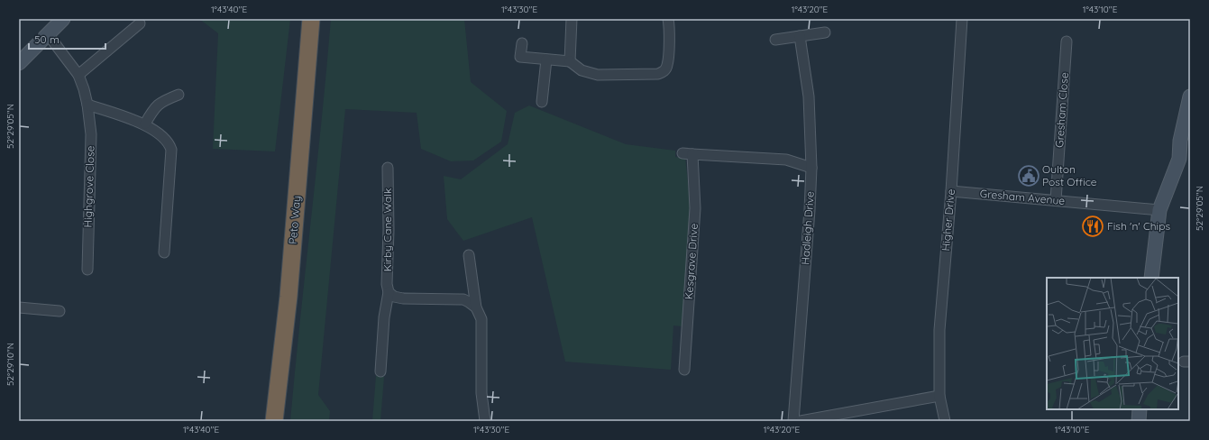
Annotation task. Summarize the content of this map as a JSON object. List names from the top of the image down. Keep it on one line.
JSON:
{"streets":{"highway":["Peto Way"],"street":["Gresham Close","Highgrove Close","Gresham Avenue","Higher Drive","Hadleigh Drive","Kirby Cane Walk","Kesgrave Drive"]},"crossings":[["Gresham Close","Gresham Avenue"],["Gresham Avenue","Higher Drive"]],"places":{"public building":["Oulton Post Office"],"restaurant":["Fish 'n' Chips"]},"scale_bar":"50 m","coordinates":["1°43'40\"E","1°43'30\"E","1°43'20\"E","1°43'10\"E","52°29'05\"N","52°29'10\"N"]}
